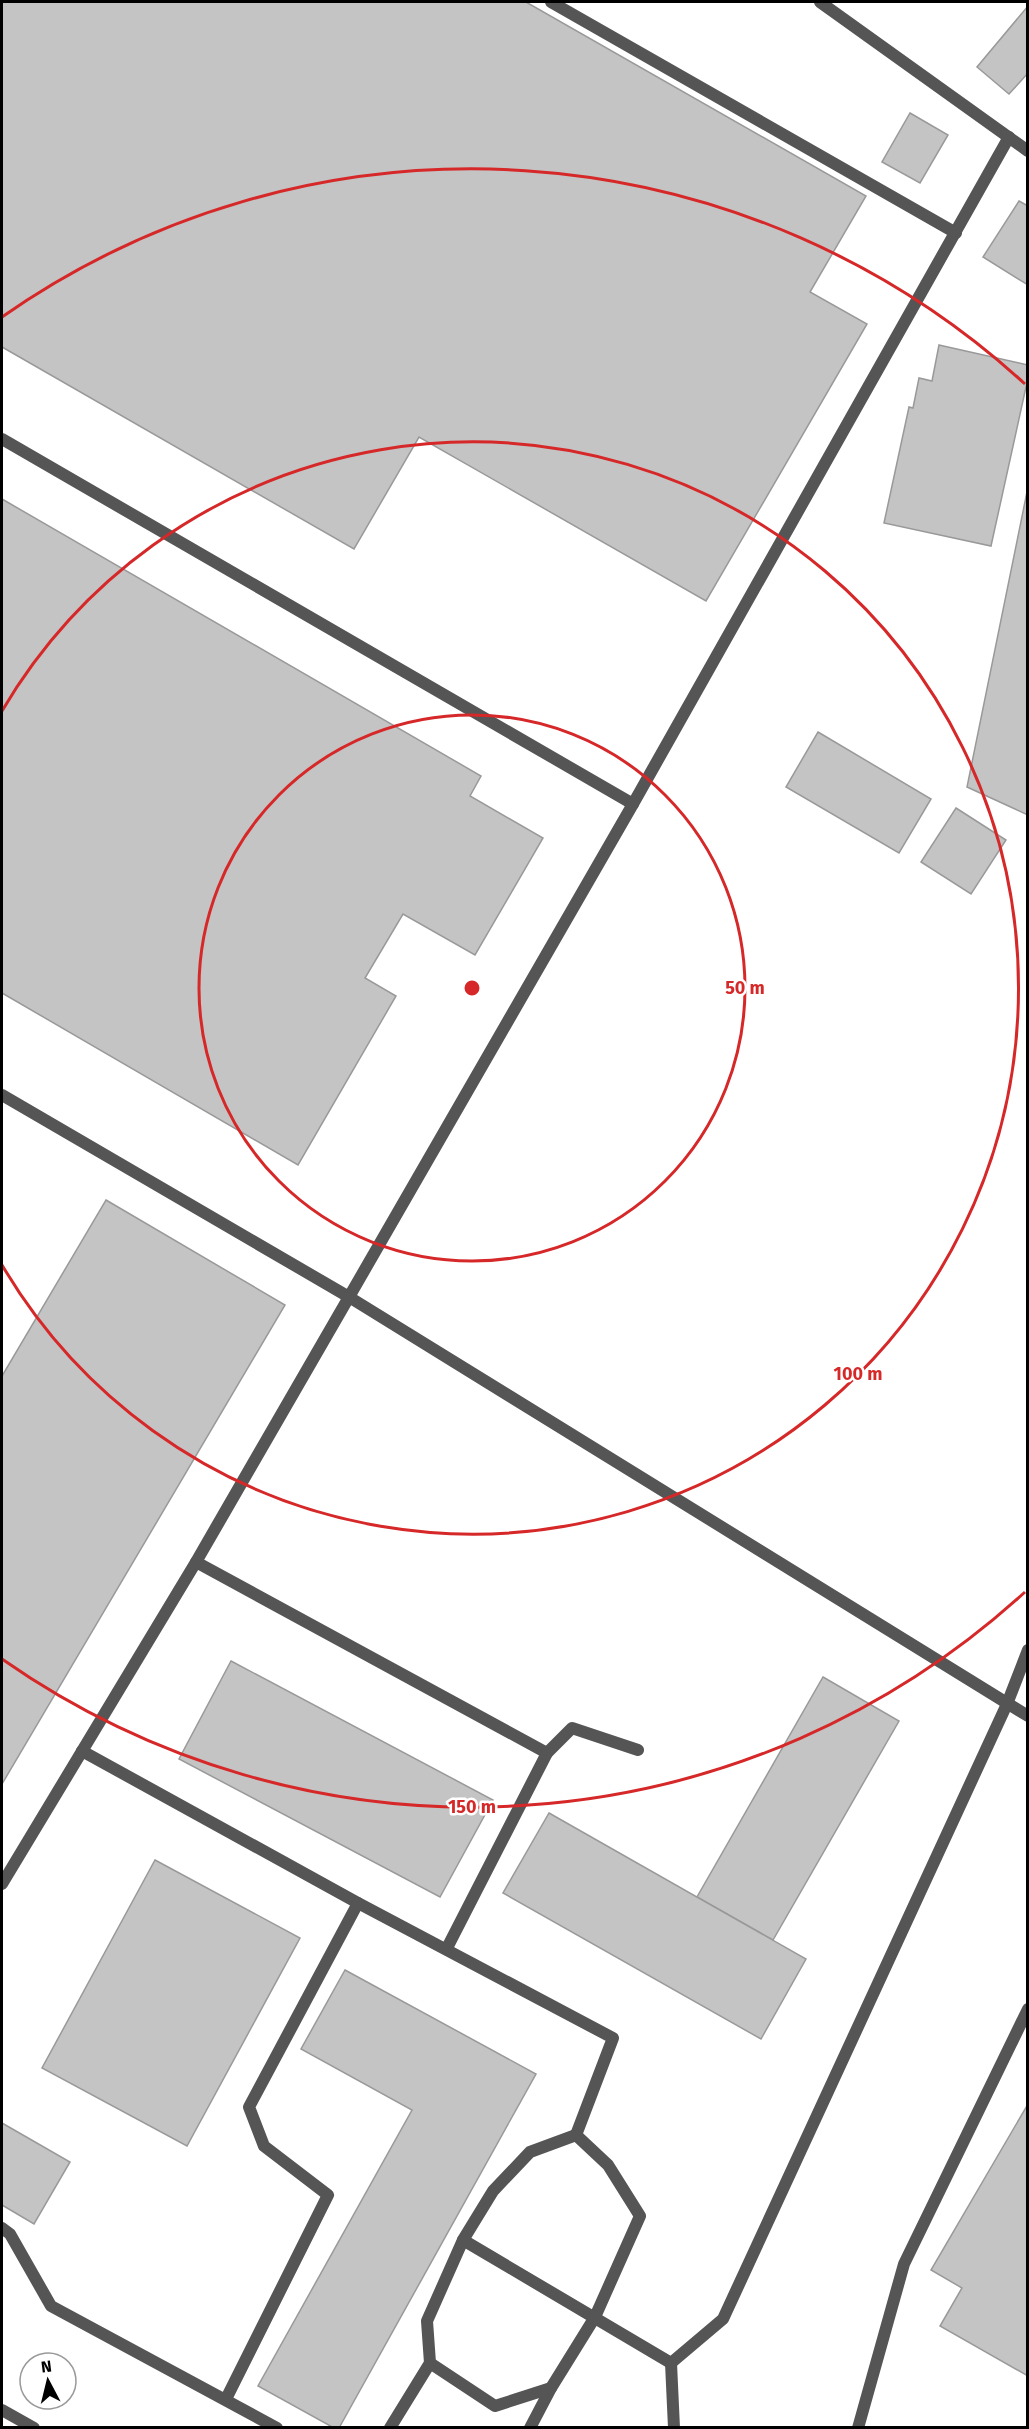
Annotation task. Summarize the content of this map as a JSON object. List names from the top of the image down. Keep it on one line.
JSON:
{"north":"top","rings":["50 m","100 m","150 m"]}
